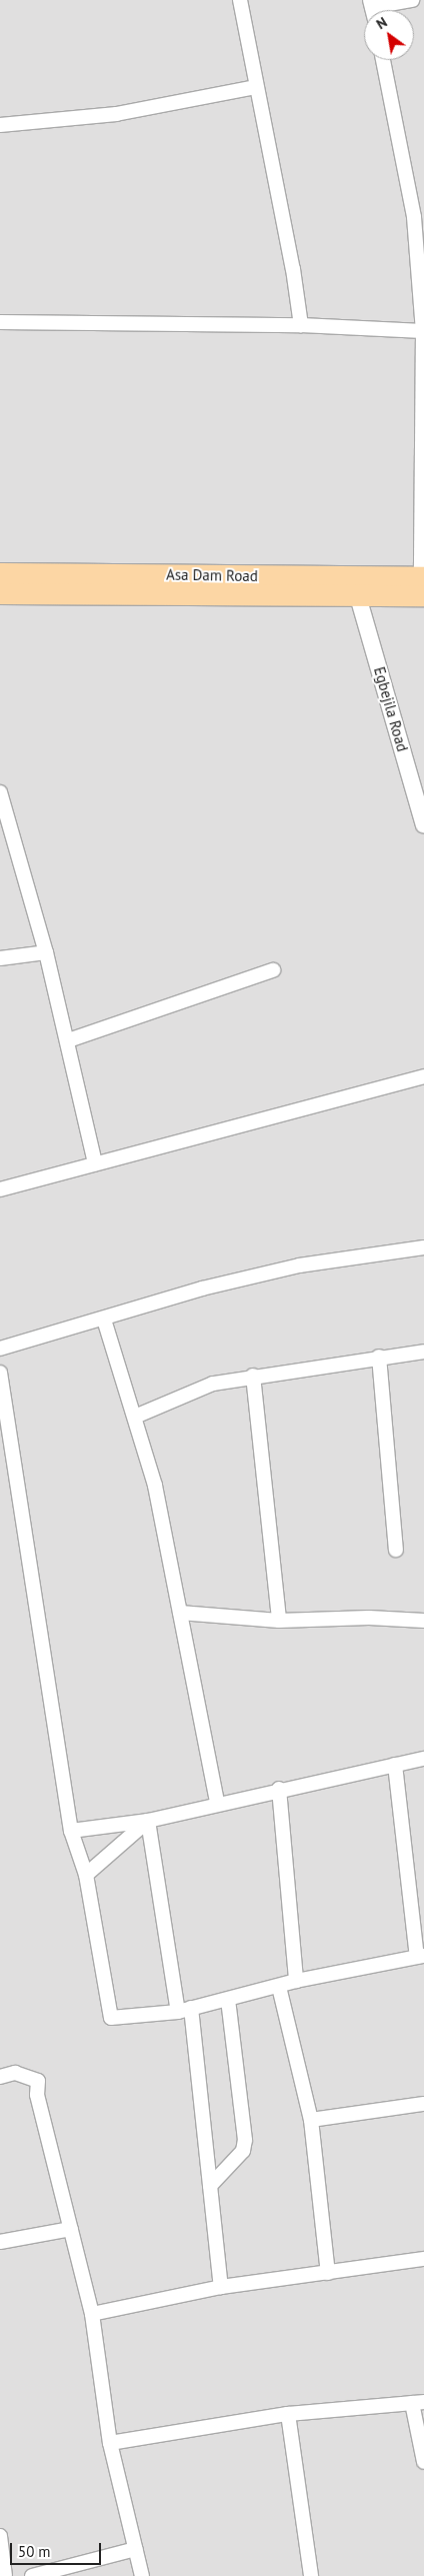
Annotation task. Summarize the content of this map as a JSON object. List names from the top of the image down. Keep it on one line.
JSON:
{"streets":{"main road":["Asa Dam Road"],"street":["Egbejila Road"]},"crossings":[["Asa Dam Road","Egbejila Road"]],"scale_bar":"50 m","north":"top left"}
